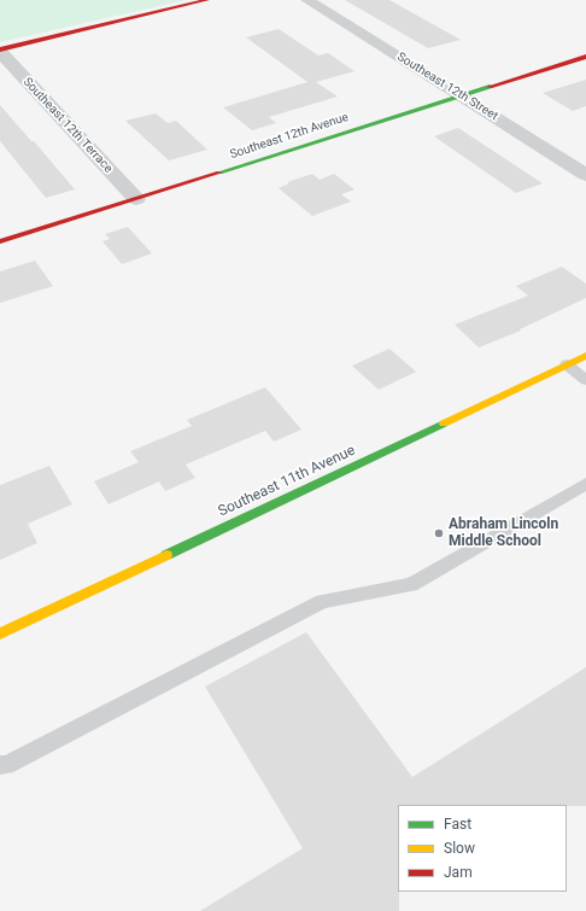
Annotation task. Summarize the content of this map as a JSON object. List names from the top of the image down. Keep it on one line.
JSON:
{"streets":{"street":["Southeast 12th Street","Southeast 12th Terrace","Southeast 12th Avenue","Southeast 11th Avenue"]},"crossings":[["Southeast 12th Street","Southeast 12th Avenue"],["Southeast 12th Terrace","Southeast 12th Avenue"]],"places":["Abraham Lincoln Middle School"],"legend":["Fast","Slow","Jam"]}
